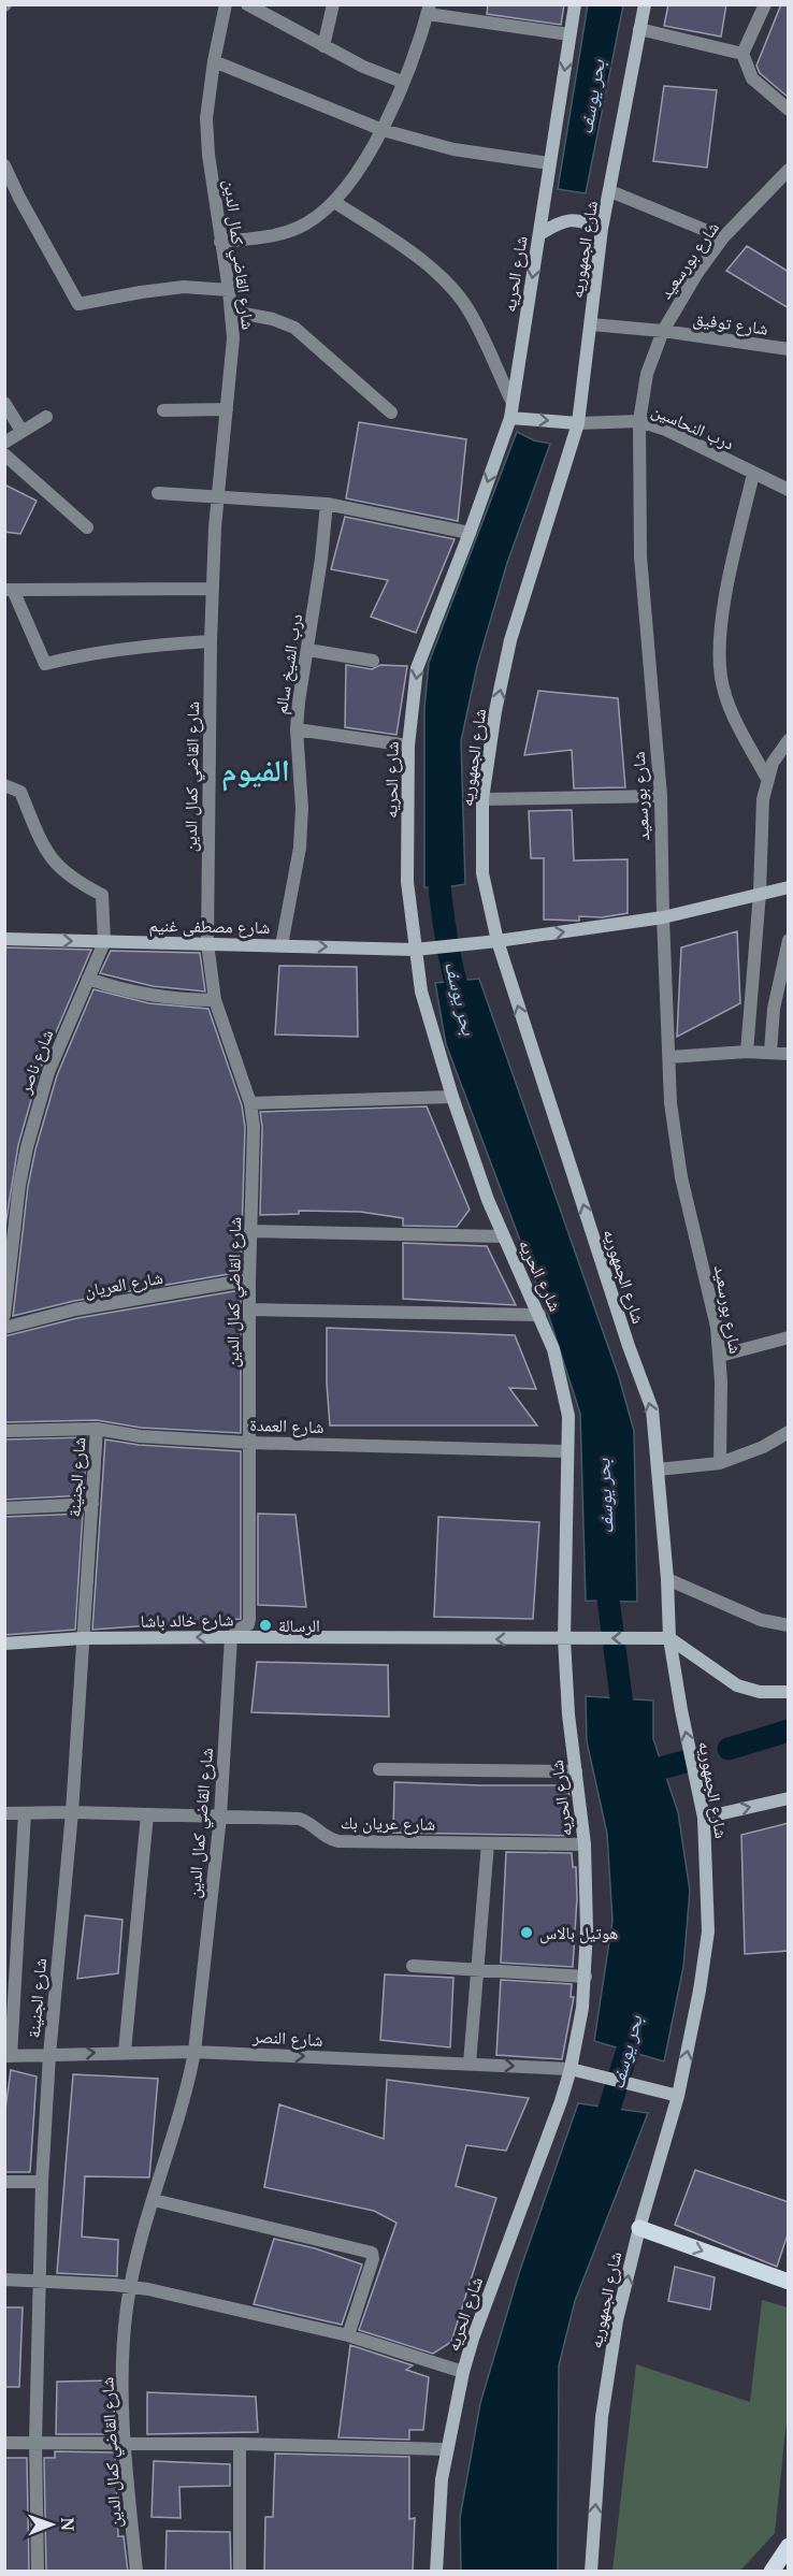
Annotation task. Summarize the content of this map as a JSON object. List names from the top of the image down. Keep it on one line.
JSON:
{"streets":{"street":["شارع الجمهوريه","شارع القاضي كمال الدين","شارع بورسعيد","شارع الحريه","شارع توفيق","درب النحاسين","درب الشيخ سالم","شارع مصطفى غنيم","شارع ناصر","شارع العريان","شارع العمدة","شارع الجنينة","شارع خالد باشا","شارع عريان بك","شارع النصر"]},"crossings":[["شارع الجمهوريه","شارع توفيق"],["شارع الجمهوريه","درب النحاسين"],["شارع الجمهوريه","شارع مصطفى غنيم"],["شارع الجمهوريه","شارع خالد باشا"],["شارع القاضي كمال الدين","شارع مصطفى غنيم"],["شارع القاضي كمال الدين","شارع العريان"],["شارع القاضي كمال الدين","شارع العمدة"],["شارع القاضي كمال الدين","شارع خالد باشا"],["شارع القاضي كمال الدين","شارع عريان بك"],["شارع القاضي كمال الدين","شارع النصر"],["شارع بورسعيد","شارع توفيق"],["شارع بورسعيد","درب النحاسين"],["شارع الحريه","شارع مصطفى غنيم"],["شارع الحريه","شارع العمدة"],["شارع الحريه","شارع خالد باشا"],["شارع الحريه","شارع عريان بك"],["شارع الحريه","شارع النصر"],["درب الشيخ سالم","شارع مصطفى غنيم"],["شارع مصطفى غنيم","شارع ناصر"],["شارع العمدة","شارع الجنينة"],["شارع الجنينة","شارع خالد باشا"],["شارع الجنينة","شارع عريان بك"],["شارع الجنينة","شارع النصر"]],"one_way":["شارع الجمهوريه","شارع مصطفى غنيم","شارع خالد باشا"],"districts":["الفيوم"],"water":["بحر يوسف"],"places":["الرسالة","هوتيل بالاس"],"north":"right"}
